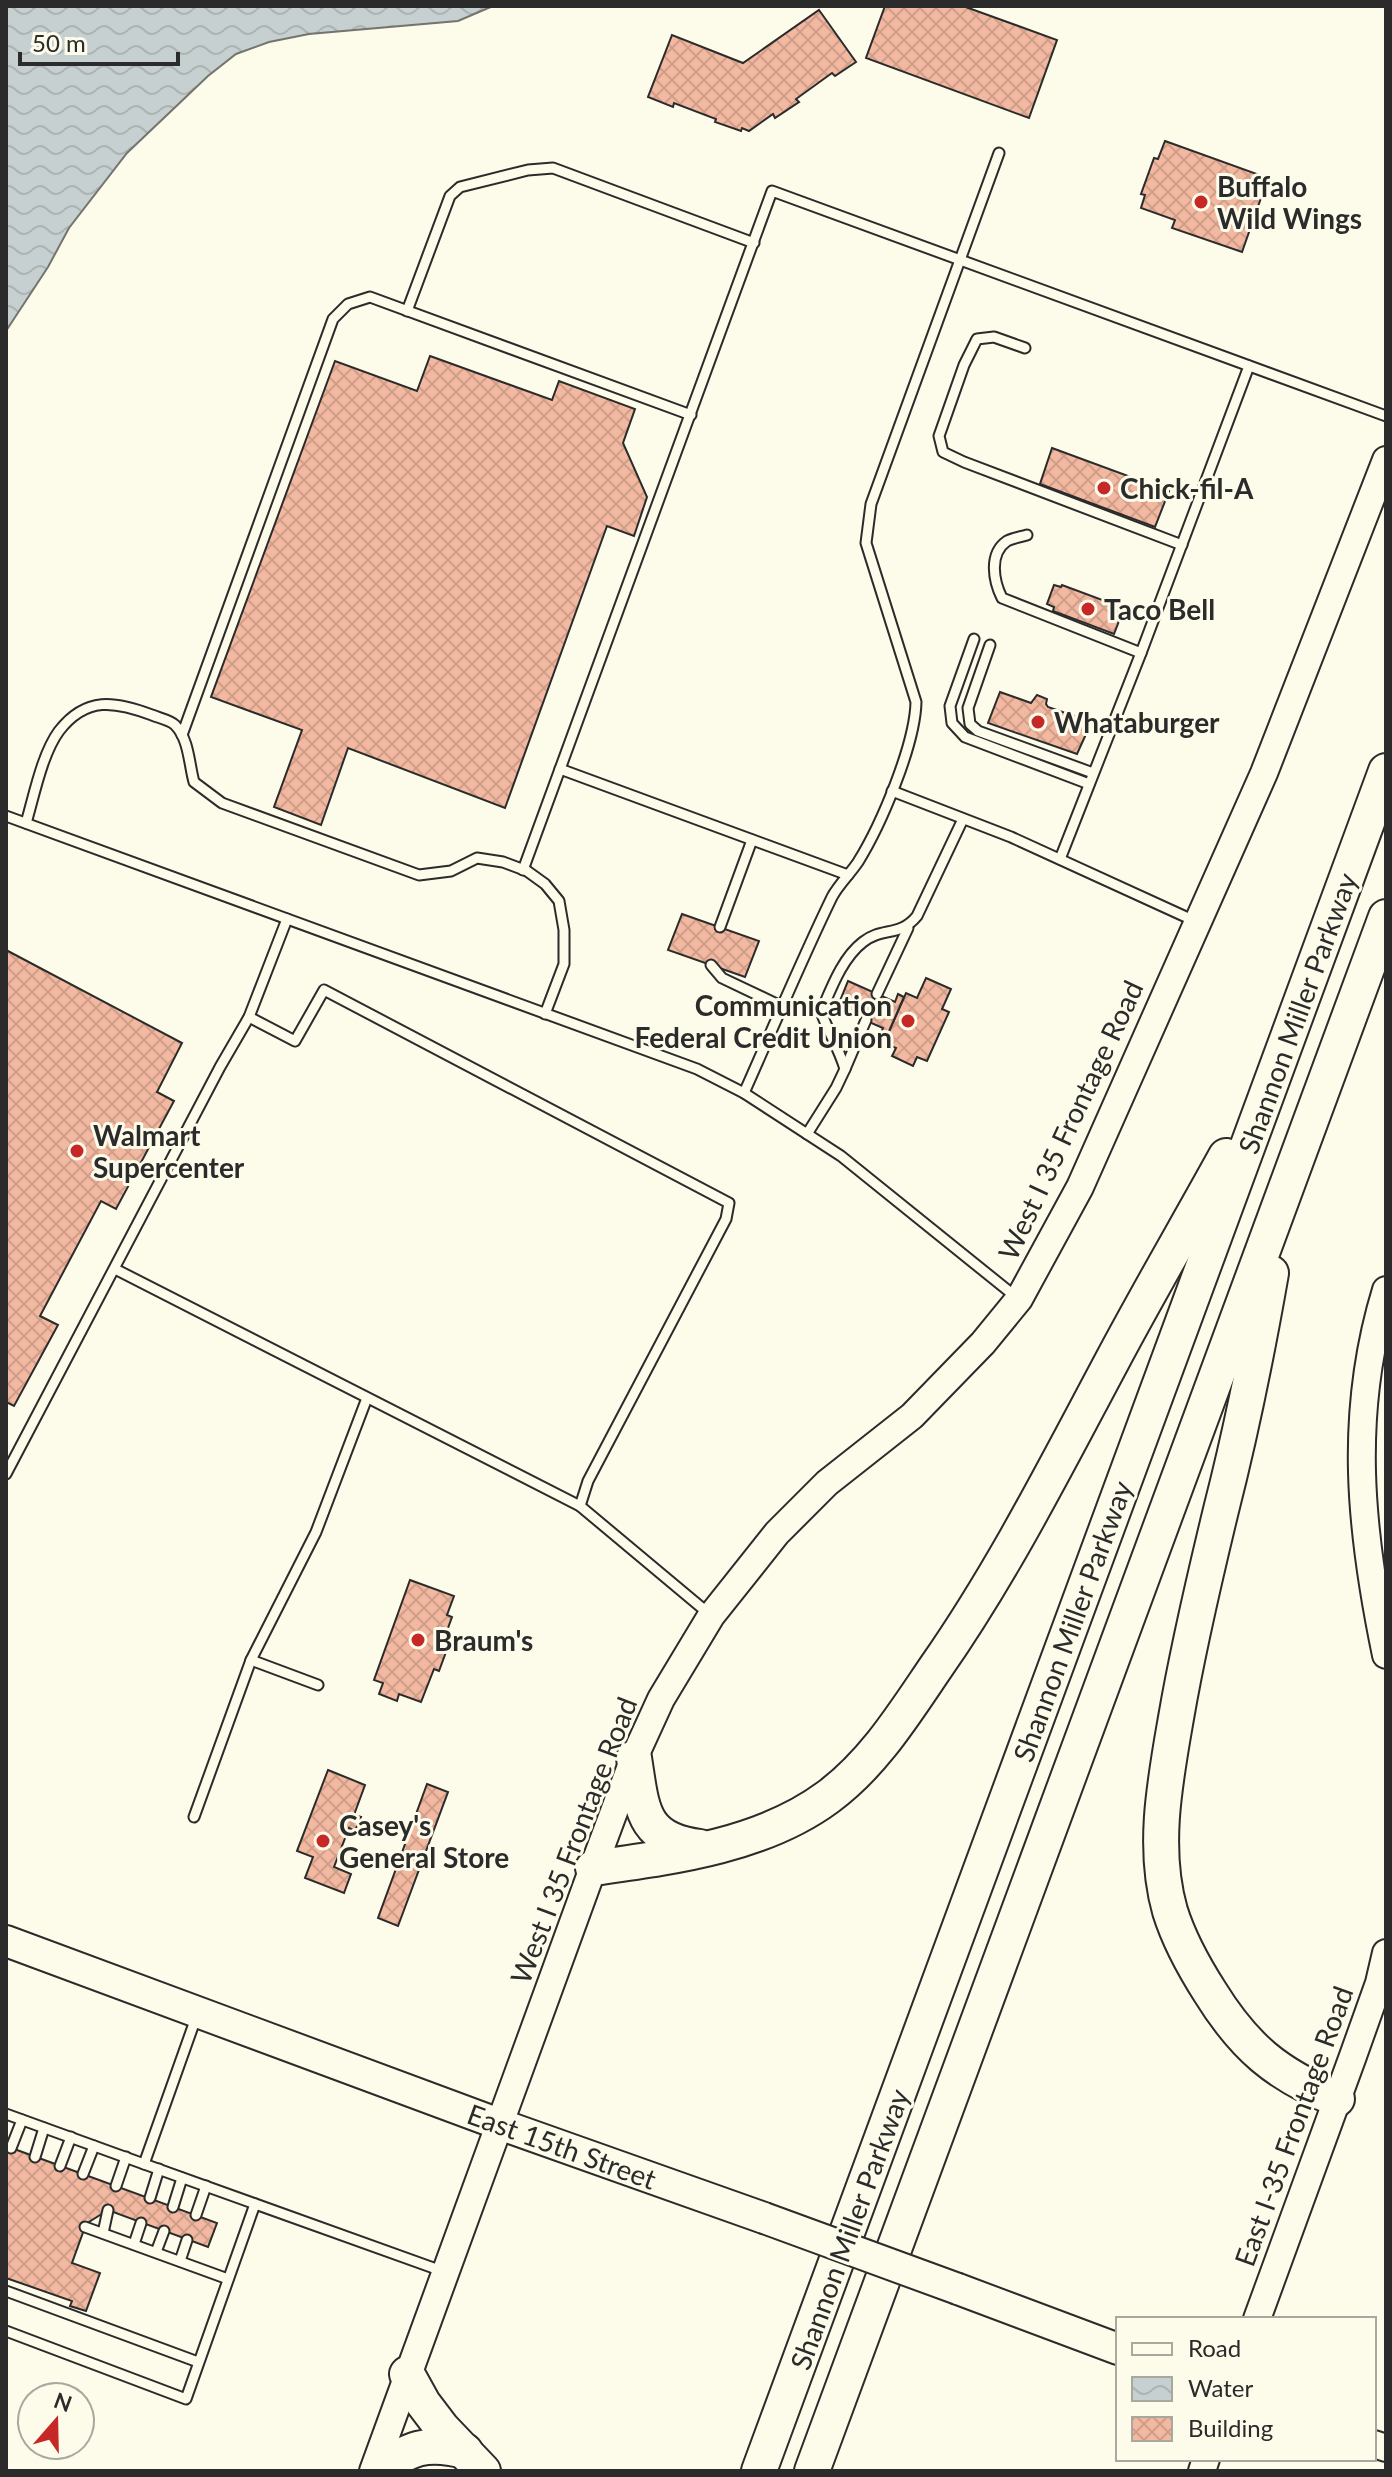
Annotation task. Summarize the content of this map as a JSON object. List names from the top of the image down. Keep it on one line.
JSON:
{"streets":{"highway":["Shannon Miller Parkway"],"main road":["East 15th Street"],"street":["West I 35 Frontage Road","East I-35 Frontage Road"]},"crossings":[["West I 35 Frontage Road","East 15th Street"]],"places":["Buffalo Wild Wings","Chick-fil-A","Taco Bell","Whataburger","Communication Federal Credit Union","Walmart Supercenter","Braum's","Casey's General Store"],"legend":["Road","Water","Building"],"scale_bar":"50 m","north":"top"}
